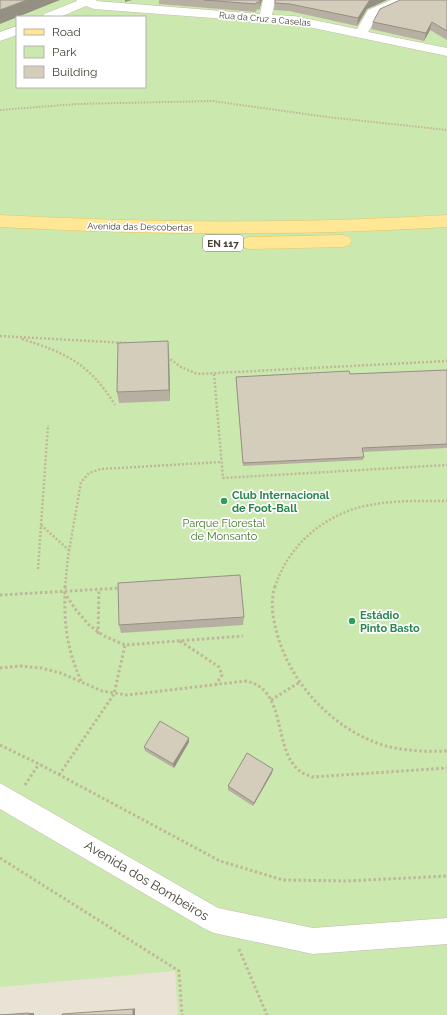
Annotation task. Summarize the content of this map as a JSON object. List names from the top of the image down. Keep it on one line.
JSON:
{"streets":{"main road":["Avenida das Descobertas","EN 117"],"street":["Rua da Cruz a Caselas","Avenida dos Bombeiros"]},"parks":["Parque Florestal de Monsanto"],"places":["Club Internacional de Foot-Ball","Estádio Pinto Basto"],"legend":["Road","Park","Building"]}
